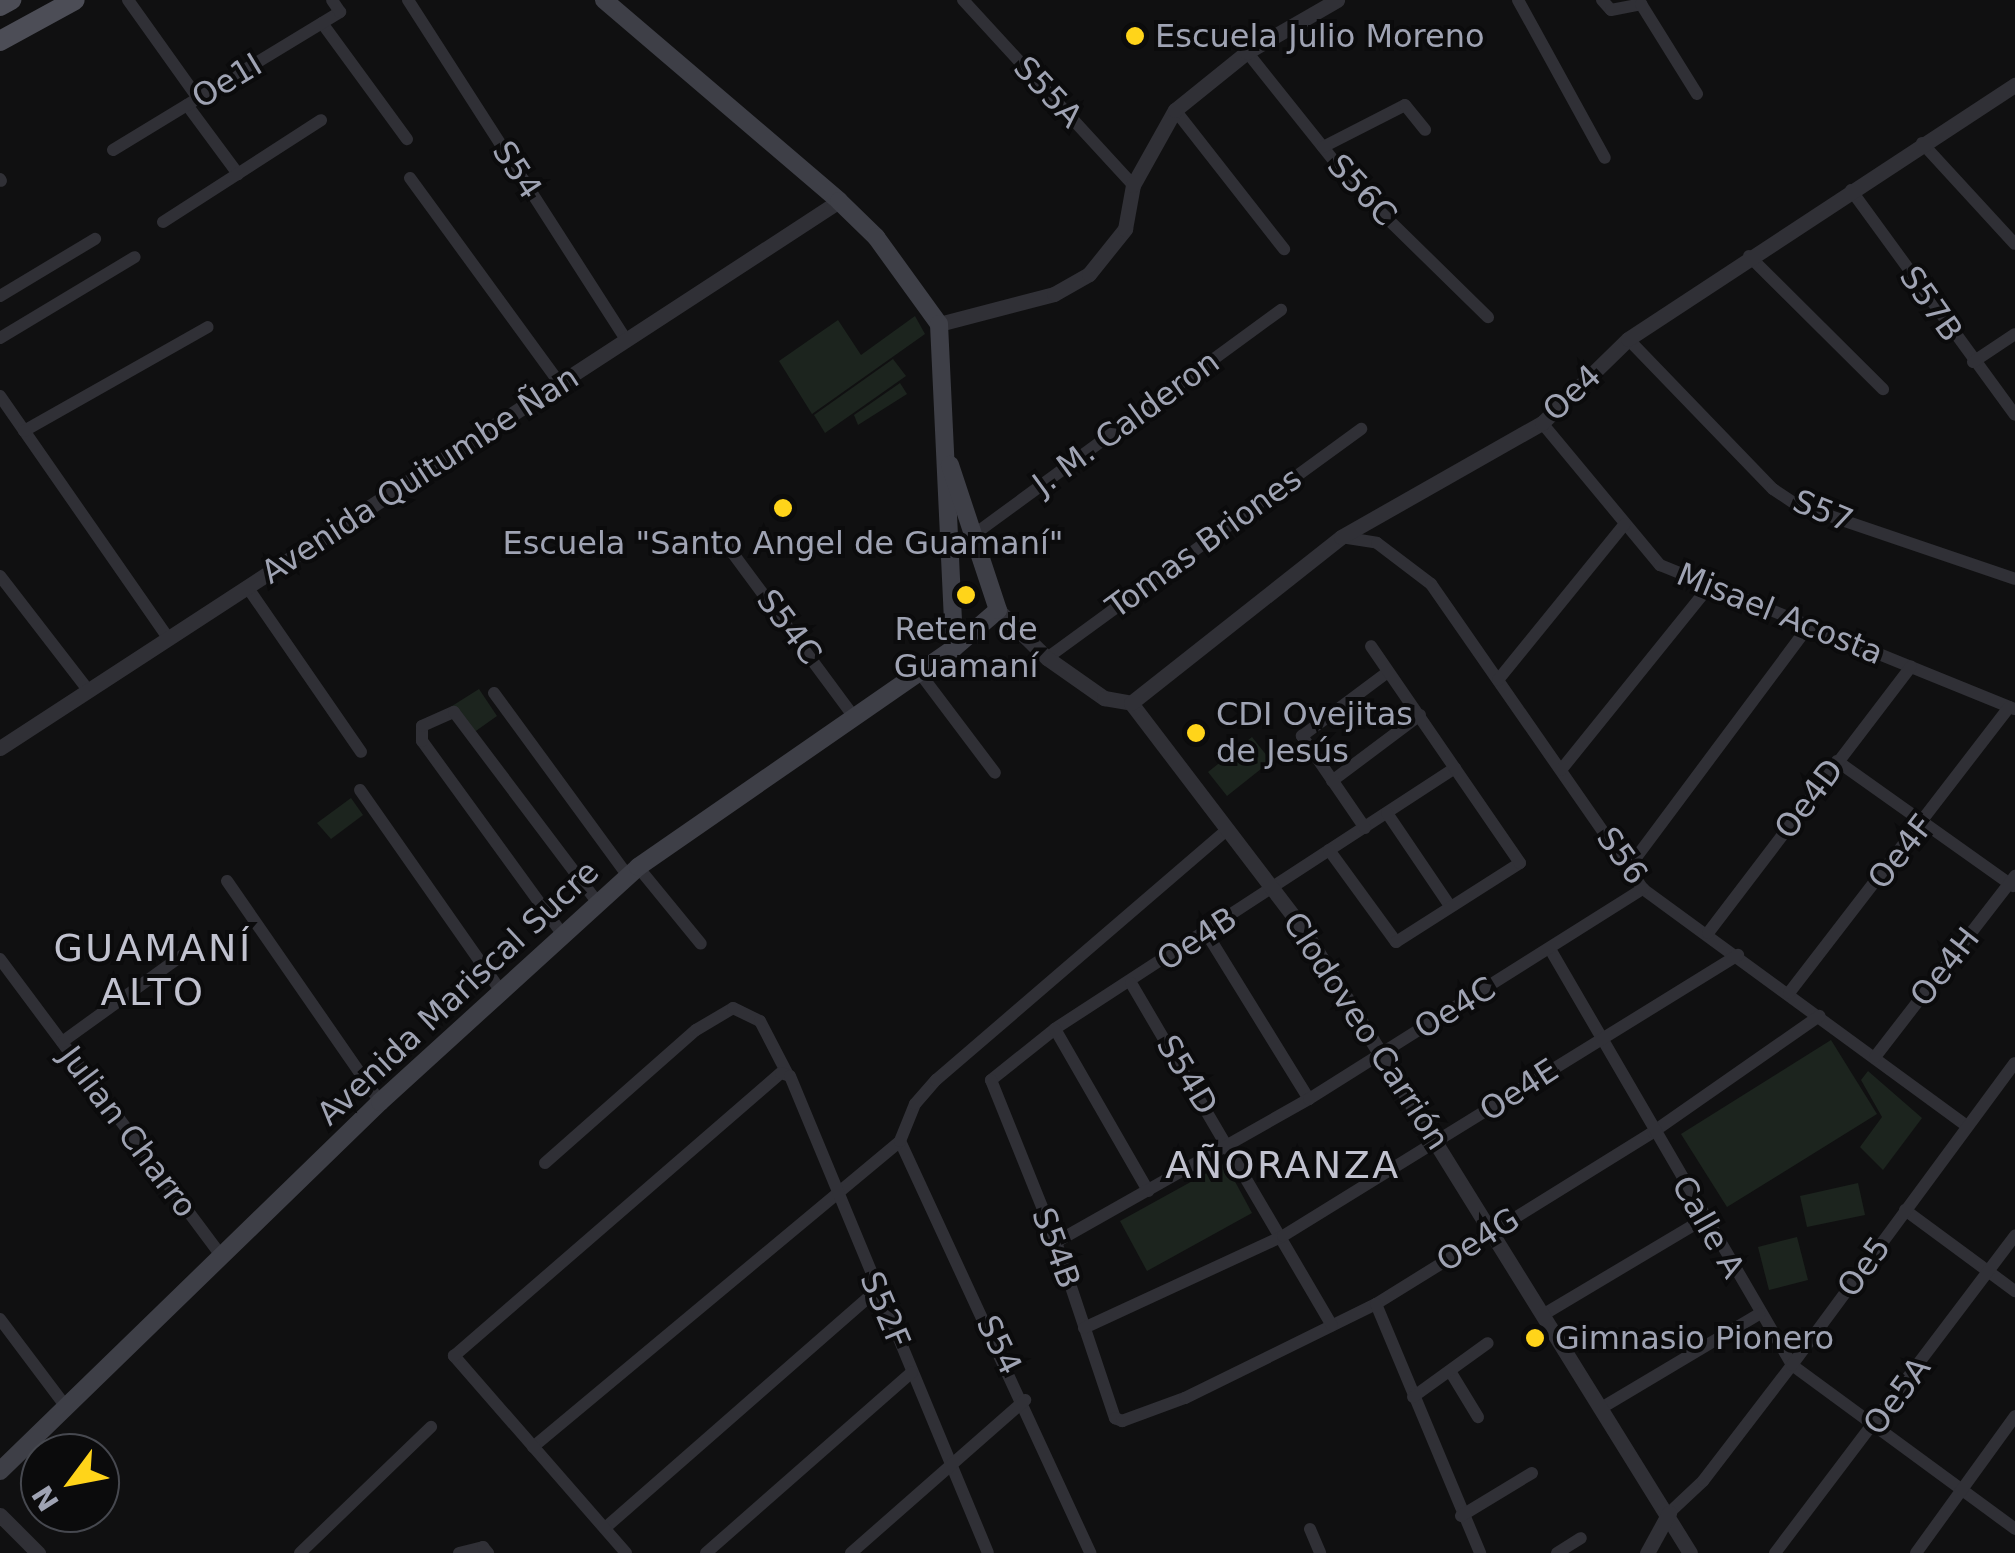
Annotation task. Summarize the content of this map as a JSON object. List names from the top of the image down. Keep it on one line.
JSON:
{"streets":{"main road":["Avenida Mariscal Sucre"],"street":["Oe1I","S55A","S54","S56C","S57B","Oe4","J. M. Calderon","Avenida Quitumbe Ñan","S57","Tomas Briones","Misael Acosta","S54C","Oe4D","Oe4F","S56","Oe4B","Oe4H","Oe4C","Clodoveo Carrión","S54D","Oe4E","Julian Charro","Calle A","Oe4G","S54B","Oe5","S52F","Oe5A"]},"crossings":[["S54","Avenida Quitumbe Ñan"],["S57B","Oe4"],["Oe4","S57"],["Oe4","Misael Acosta"],["Oe4","S56"],["Oe4","Clodoveo Carrión"],["Misael Acosta","Oe4D"],["Misael Acosta","Oe4F"],["S54C","Avenida Mariscal Sucre"],["Oe4D","S56"],["Oe4F","S56"],["S56","Oe4H"],["S56","Oe4C"],["S56","Oe4E"],["S56","Oe4G"],["S56","Oe5"],["Oe4B","Clodoveo Carrión"],["Oe4B","S54D"],["Oe4B","S54B"],["Avenida Mariscal Sucre","Julian Charro"],["Oe4C","Clodoveo Carrión"],["Oe4C","S54D"],["Oe4C","Calle A"],["Oe4C","S54B"],["Clodoveo Carrión","Oe4E"],["Clodoveo Carrión","Oe4G"],["Clodoveo Carrión","Oe5"],["S54D","Oe4E"],["S54D","Oe4G"],["Oe4E","Calle A"],["Oe4E","S54B"],["Calle A","Oe4G"],["Calle A","Oe5"],["Calle A","Oe5A"],["Oe4G","S54B"]],"districts":["GUAMANÍ ALTO","AÑORANZA"],"places":["Escuela Julio Moreno","Escuela \"Santo Angel de Guamaní\"","Reten de Guamaní","CDI Ovejitas de Jesús","Gimnasio Pionero"],"north":"bottom left"}
